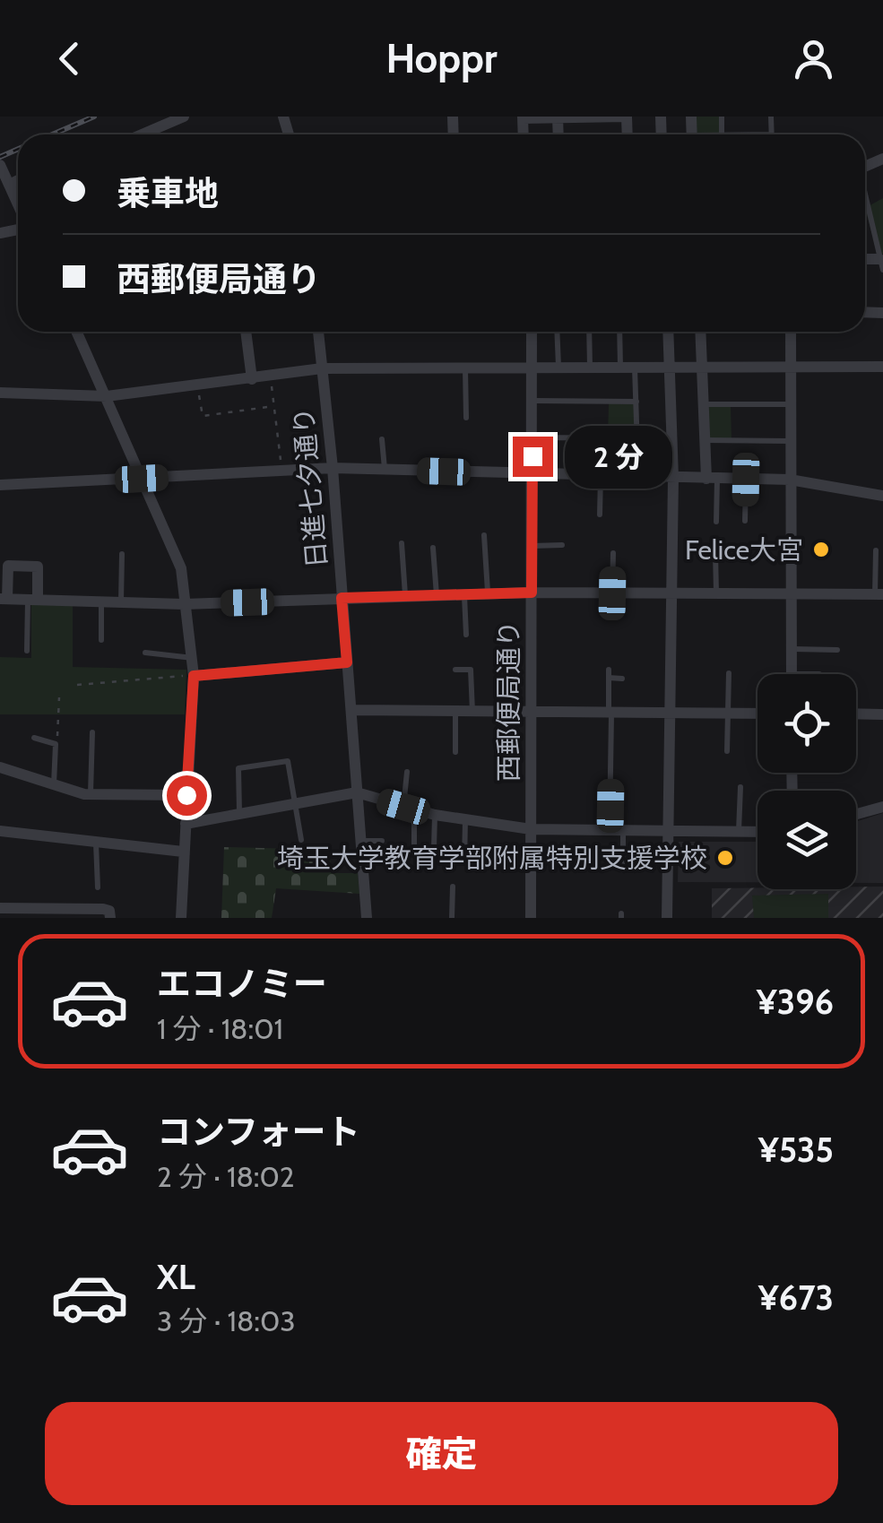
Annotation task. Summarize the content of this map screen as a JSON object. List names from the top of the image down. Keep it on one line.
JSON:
{"streets":{"street":["日進七夕通り","西郵便局通り"]},"places":["Felice大宮","埼玉大学教育学部附属特別支援学校"],"page":{"header":"Hoppr","banner":["乗車地","西郵便局通り"],"bubble":"2 分","list":[{"name":"エコノミー","note":"1 分 · 18:01","value":"¥396"},{"name":"コンフォート","note":"2 分 · 18:02","value":"¥535"},{"name":"XL","note":"3 分 · 18:03","value":"¥673"}],"buttons":"確定"}}
